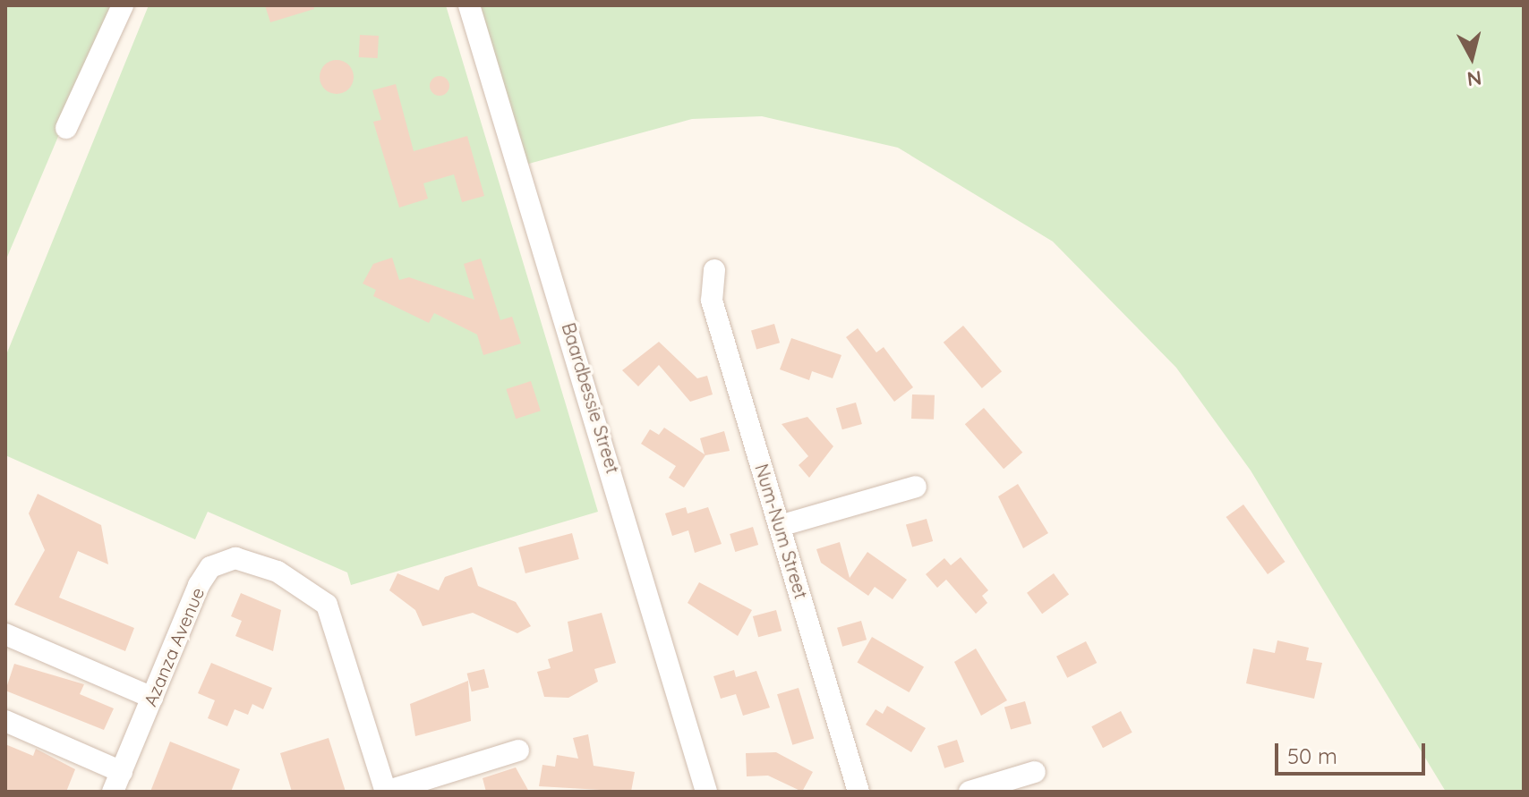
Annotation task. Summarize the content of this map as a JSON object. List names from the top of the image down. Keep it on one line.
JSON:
{"streets":{"street":["Baardbessie Street","Num-Num Street","Azanza Avenue"]},"scale_bar":"50 m","north":"bottom"}
